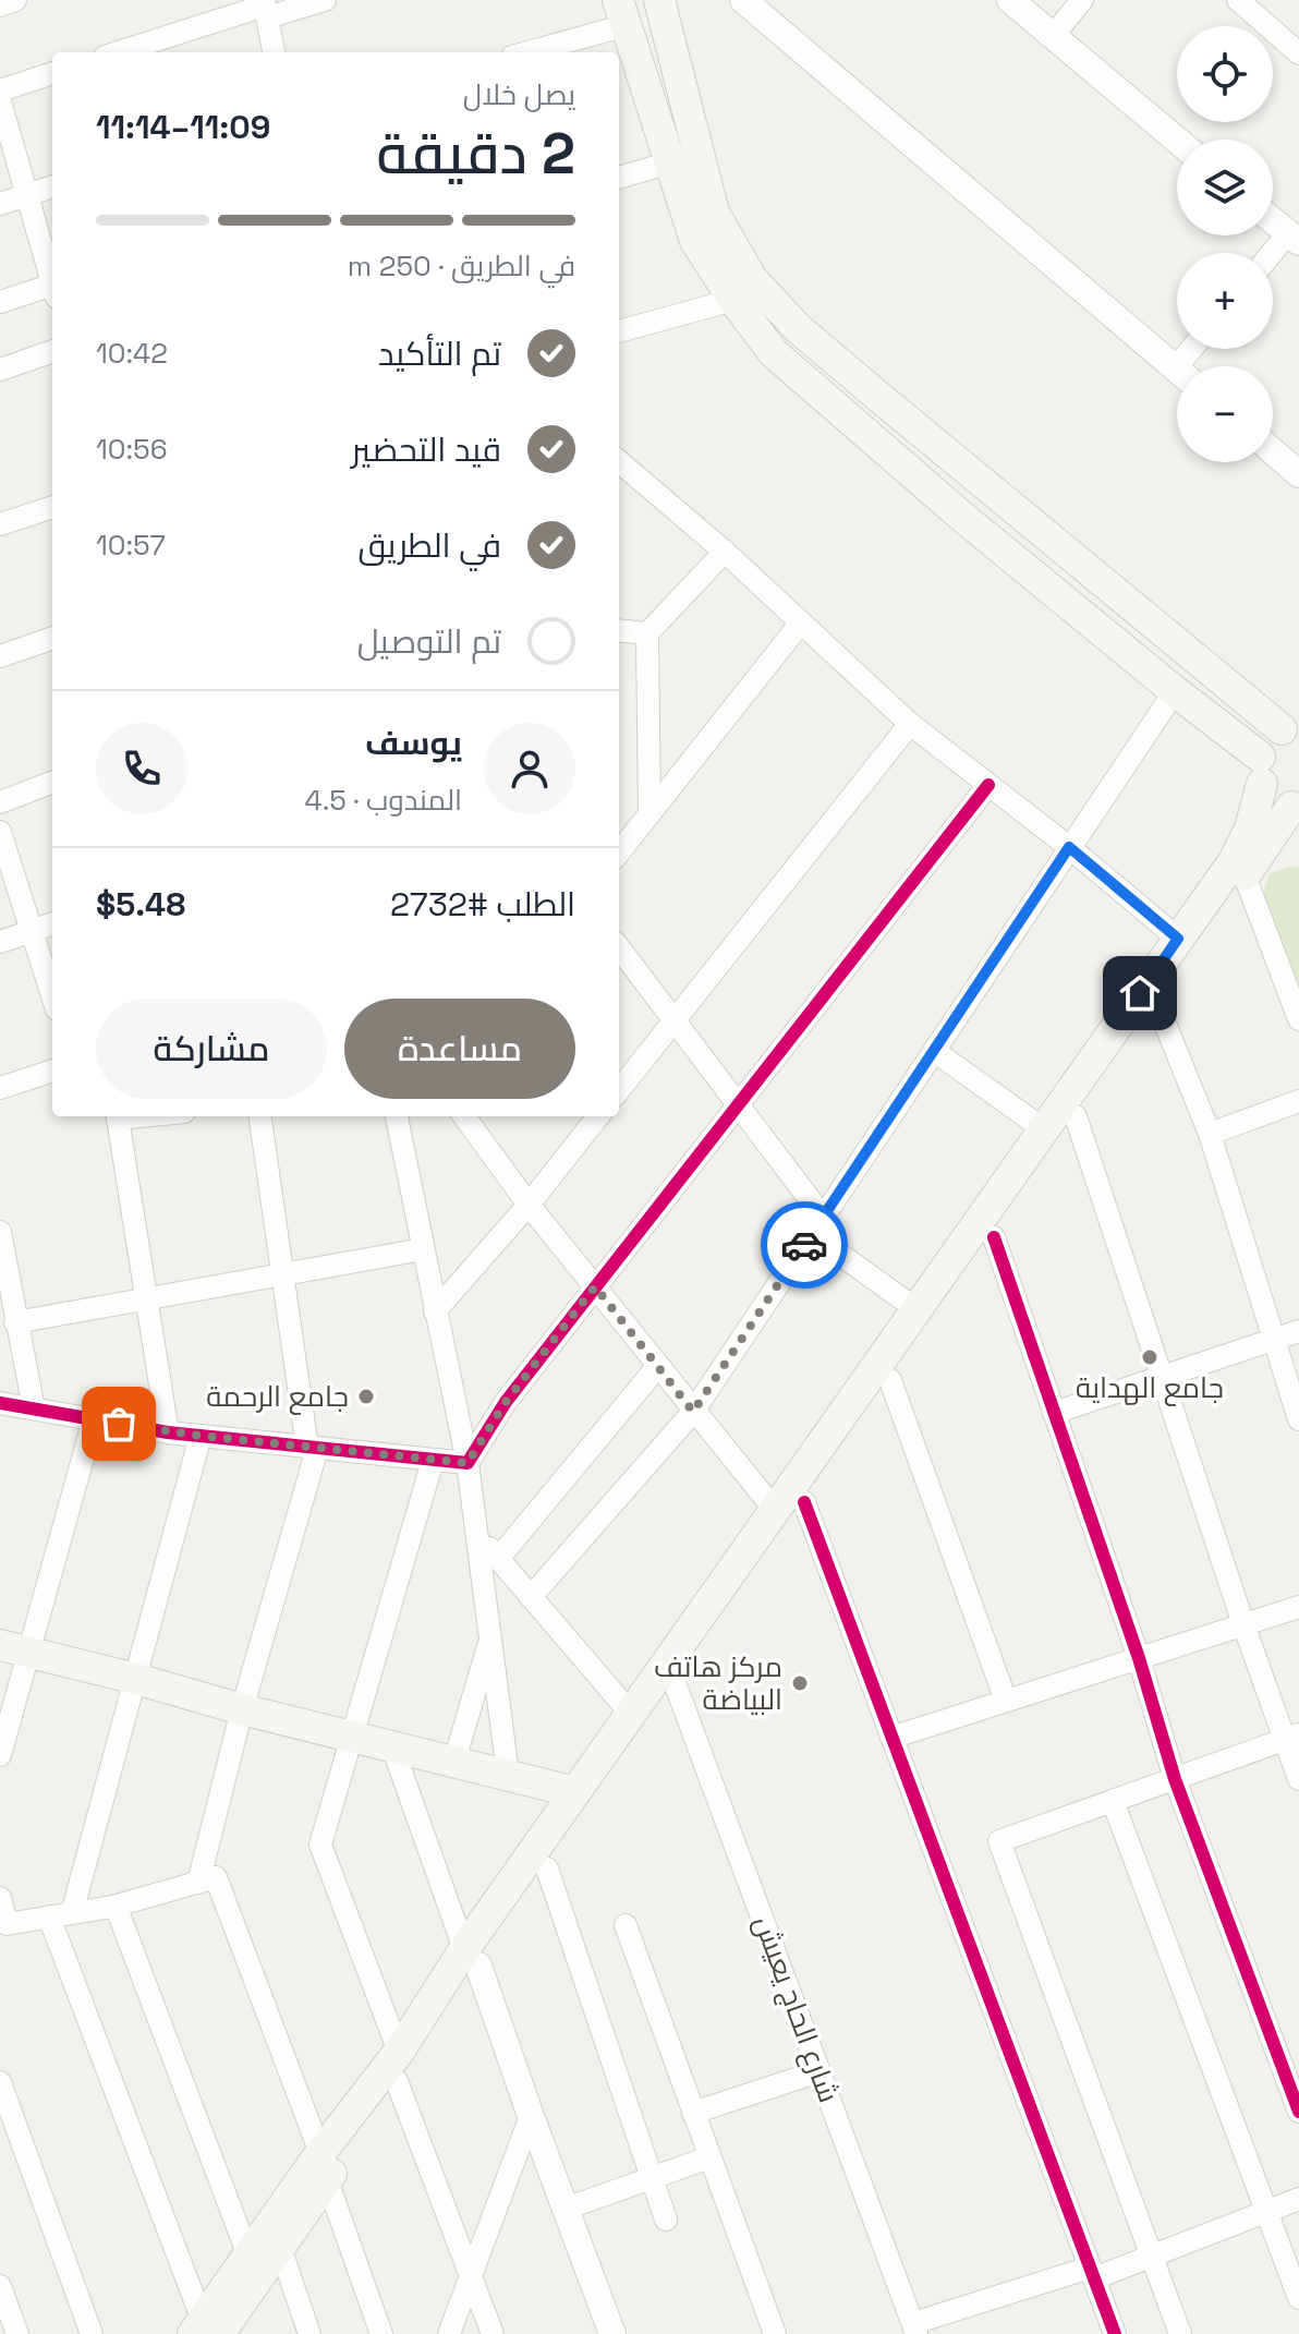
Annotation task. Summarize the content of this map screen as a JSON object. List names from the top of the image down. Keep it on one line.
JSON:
{"streets":{"street":["شارع الحاج يعيش"]},"places":["جامع الهداية","جامع الرحمة","مركز هاتف البياضة"],"page":{"map_buttons":["+","−"],"heading":["2 دقيقة","يصل خلال","11:09–11:14"],"panel":["يوسف","المندوب · 4.5","الطلب #2732","$5.48"],"bar":"في الطريق · 250 m","list":[["تم التأكيد","10:42"],["قيد التحضير","10:56"],["في الطريق","10:57"],"تم التوصيل"],"buttons":["مساعدة","مشاركة"]}}
